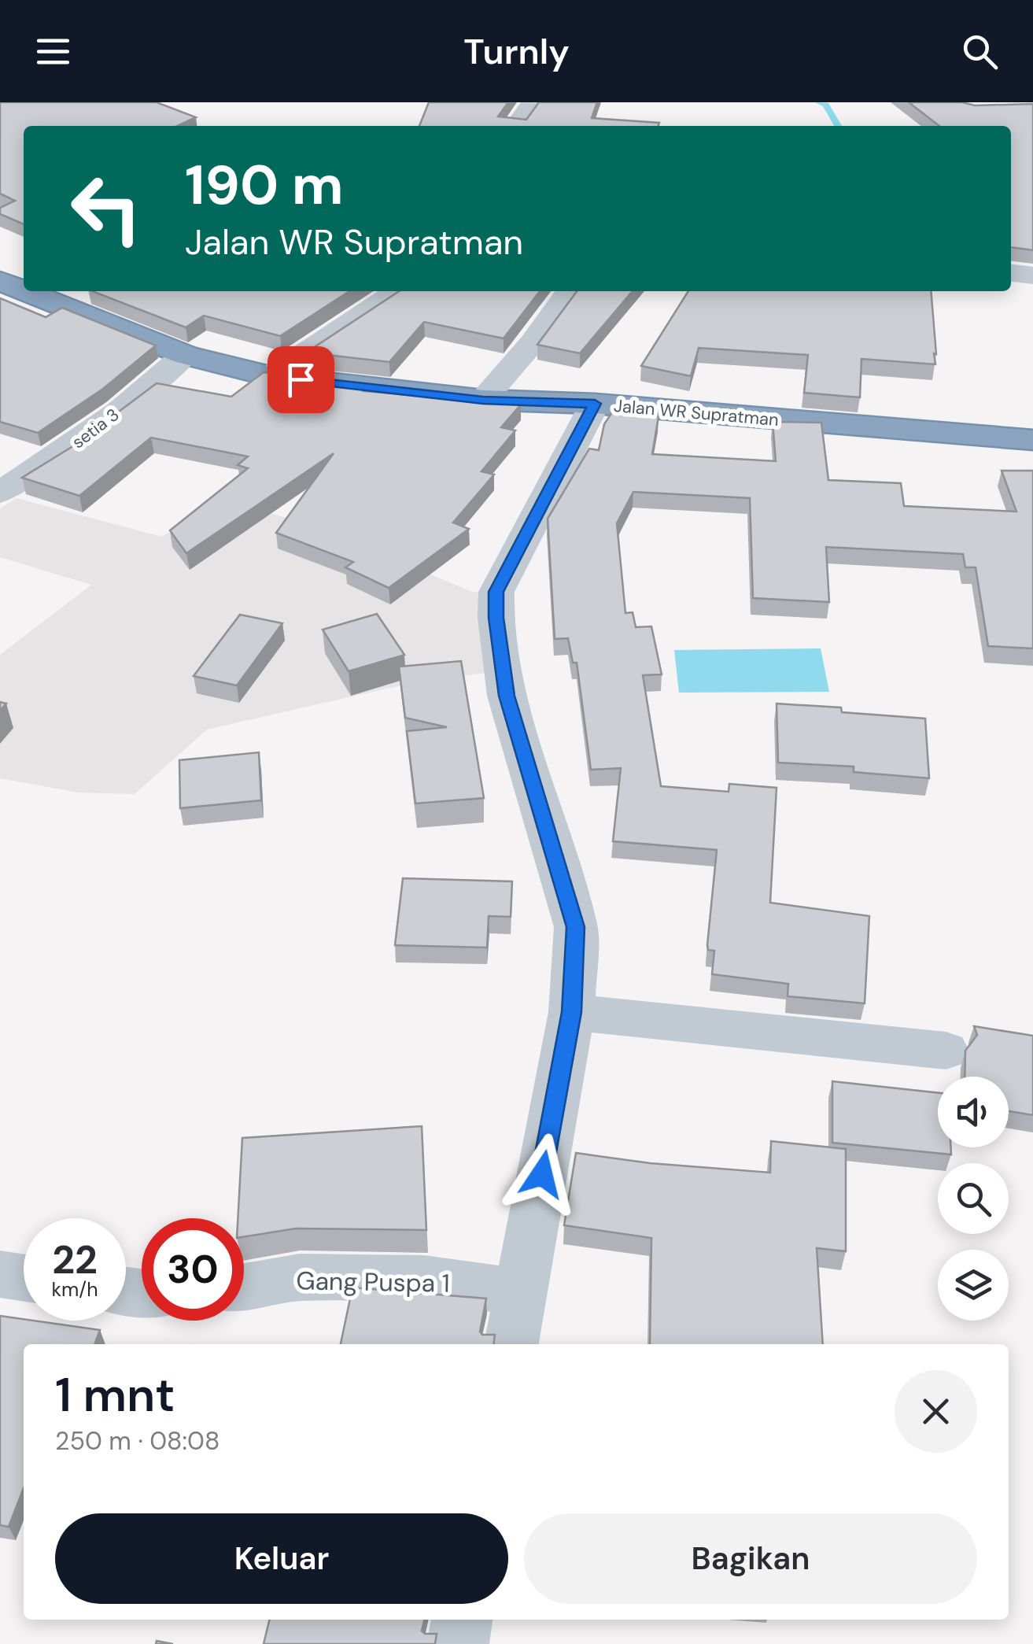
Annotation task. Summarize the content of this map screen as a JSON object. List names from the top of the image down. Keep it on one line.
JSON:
{"streets":{"highway":["Jalan WR Supratman"],"street":["setia 3","Gang Puspa 1"]},"crossings":[["Jalan WR Supratman","setia 3"]],"page":{"header":"Turnly","turn":["190 m","Jalan WR Supratman"],"speed":"22 km/h","limit":"30","heading":["1 mnt","250 m · 08:08"],"buttons":["Keluar","Bagikan"]}}
